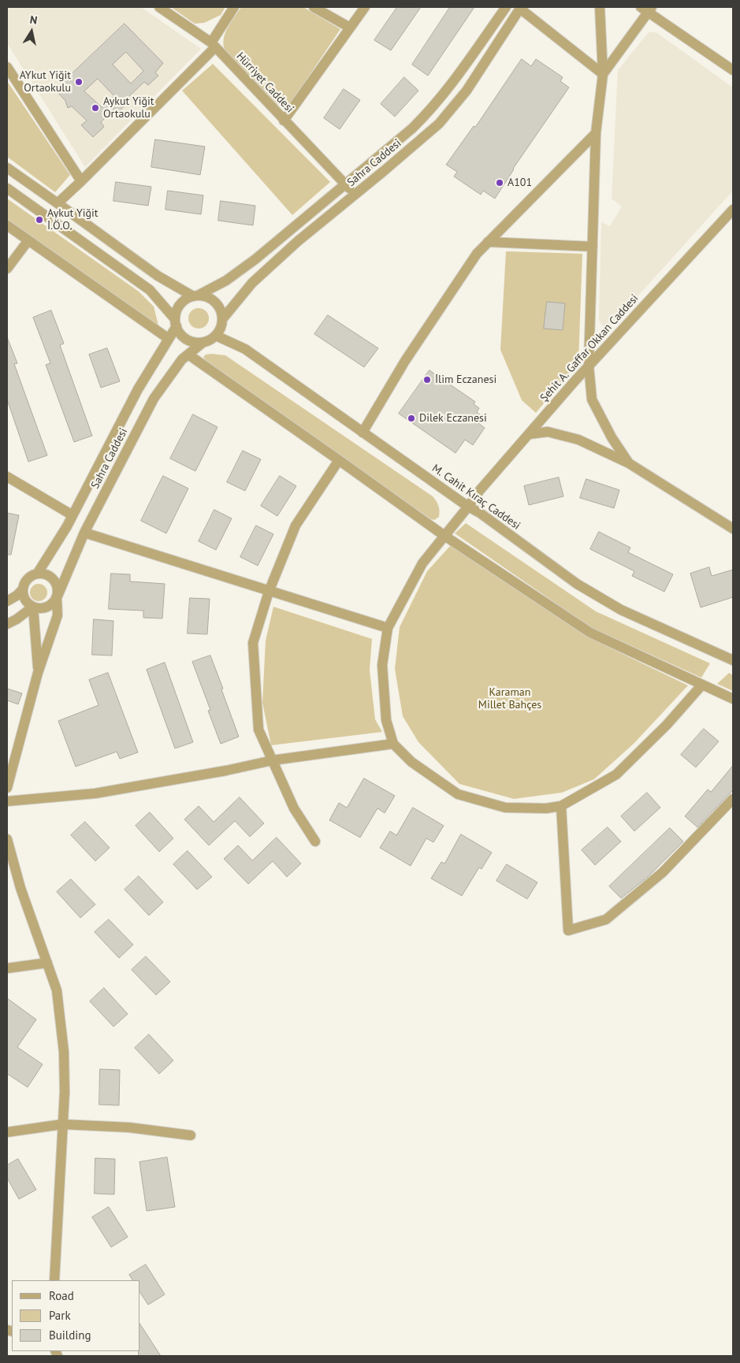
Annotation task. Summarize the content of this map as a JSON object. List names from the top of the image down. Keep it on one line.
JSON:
{"streets":{"street":["Hürriyet Caddesi","Sahra Caddesi","Şehit A. Gaffar Okkan Caddesi","M. Cahit Kıraç Caddesi"]},"crossings":[["Hürriyet Caddesi","Sahra Caddesi"],["Sahra Caddesi","M. Cahit Kıraç Caddesi"],["Şehit A. Gaffar Okkan Caddesi","M. Cahit Kıraç Caddesi"]],"parks":["Karaman Millet Bahçes"],"places":["AYkut Yiğit Ortaokulu","Aykut Yiğit Ortaokulu","A101","Aykut Yiğit İ.Ö.O.","İlim Eczanesi","Dilek Eczanesi"],"legend":["Road","Park","Building"],"north":"top"}
